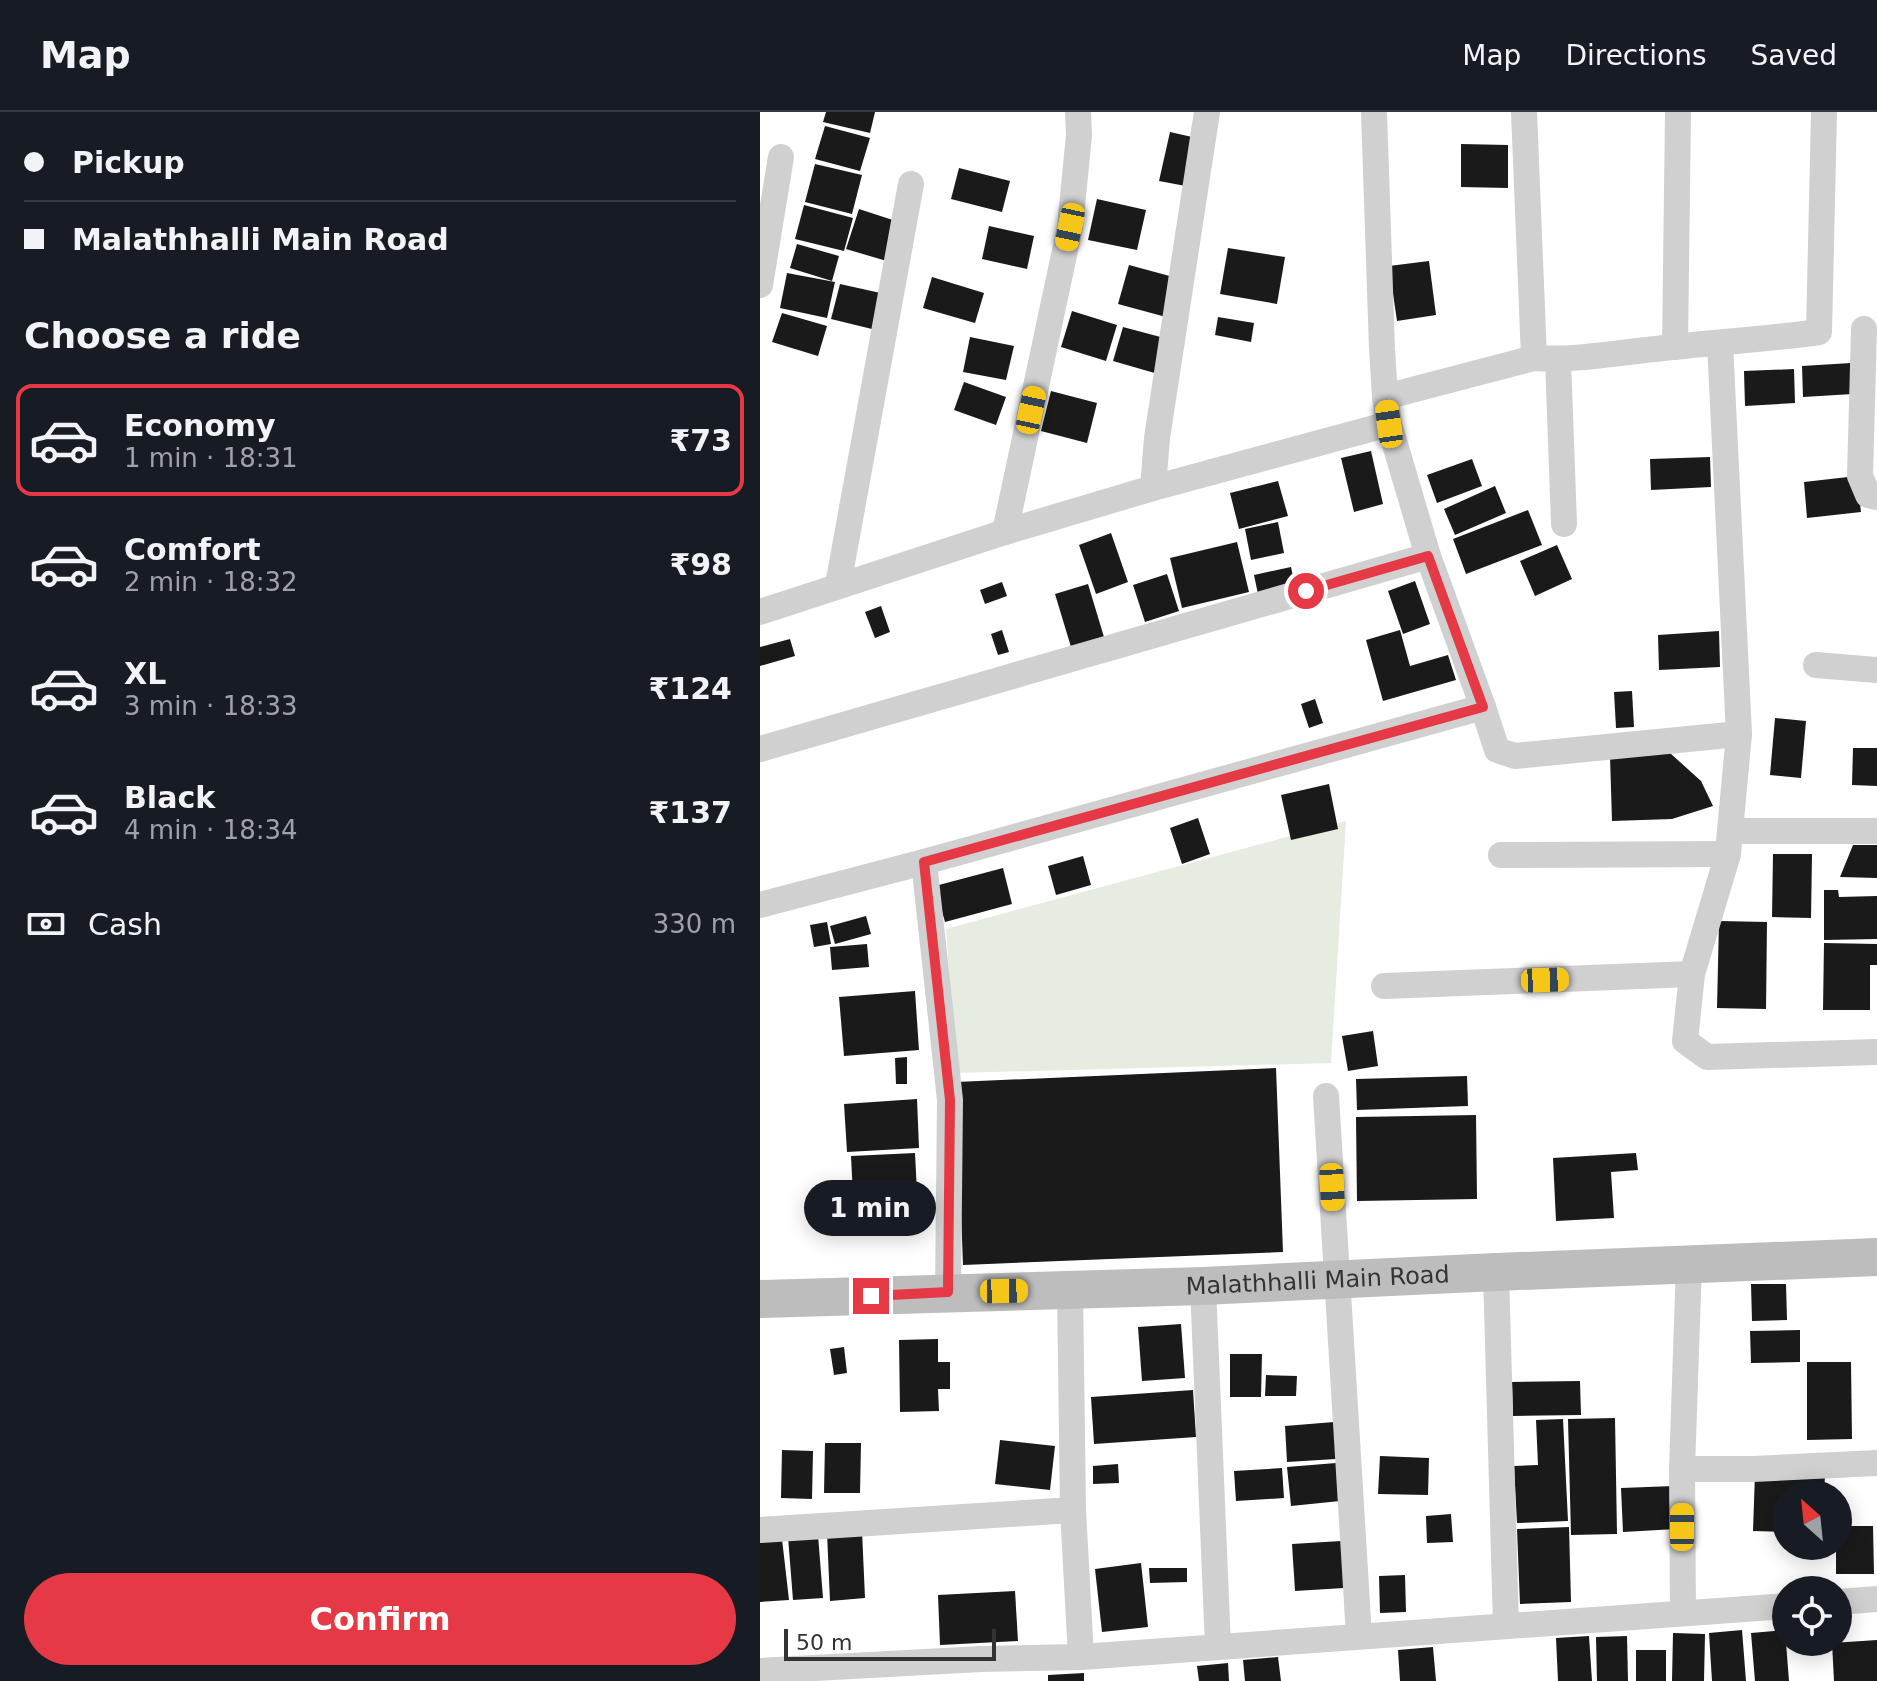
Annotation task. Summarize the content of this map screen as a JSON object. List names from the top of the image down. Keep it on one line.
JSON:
{"streets":{"main road":["Malathhalli Main Road"]},"scale_bar":"50 m","north":"top left","page":{"header":"Map","nav":["Map","Directions","Saved"],"banner":["Pickup","Malathhalli Main Road"],"heading":"Choose a ride","list":[{"name":"Economy","note":"1 min · 18:31","value":"₹73"},{"name":"Comfort","note":"2 min · 18:32","value":"₹98"},{"name":"XL","note":"3 min · 18:33","value":"₹124"},{"name":"Black","note":"4 min · 18:34","value":"₹137"}],"pay":["Cash","330 m"],"bubble":"1 min","buttons":"Confirm","scale":"50 m"}}
